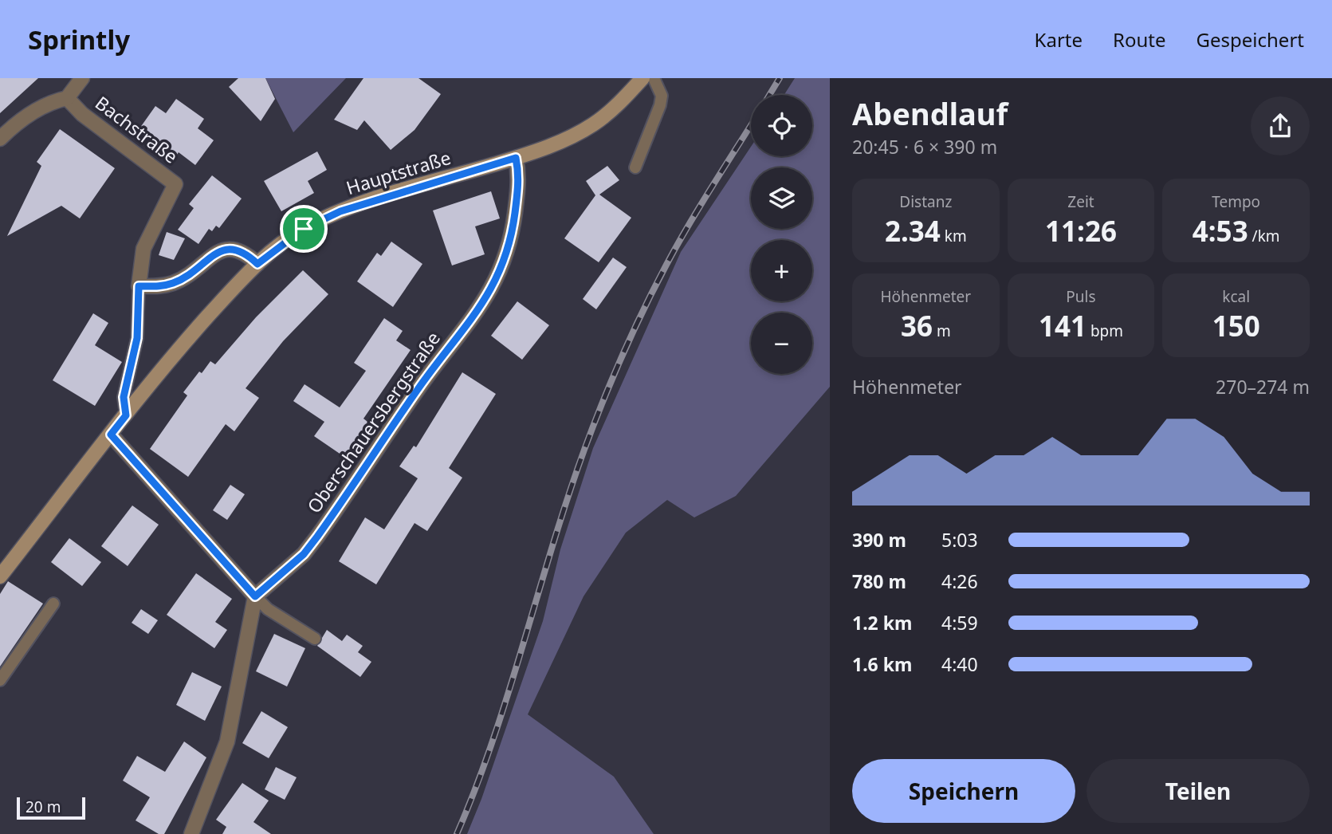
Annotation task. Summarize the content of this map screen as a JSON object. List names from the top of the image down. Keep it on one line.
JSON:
{"streets":{"main road":["Hauptstraße"],"street":["Bachstraße","Oberschauersbergstraße"]},"crossings":[["Hauptstraße","Oberschauersbergstraße"]],"scale_bar":"20 m","page":{"header":"Sprintly","nav":["Karte","Route","Gespeichert"],"heading":["Abendlauf","20:45 · 6 × 390 m"],"map_buttons":["+","−"],"stats":[["Distanz","2.34 km"],["Zeit","11:26"],["Tempo","4:53 /km"],["Höhenmeter","36 m"],["Puls","141 bpm"],["kcal","150"]],"chart":["Höhenmeter","270–274 m"],"list":[{"name":"390 m","note":"5:03"},{"name":"780 m","note":"4:26"},{"name":"1.2 km","note":"4:59"},{"name":"1.6 km","note":"4:40"}],"buttons":["Speichern","Teilen"],"scale":"20 m"}}
